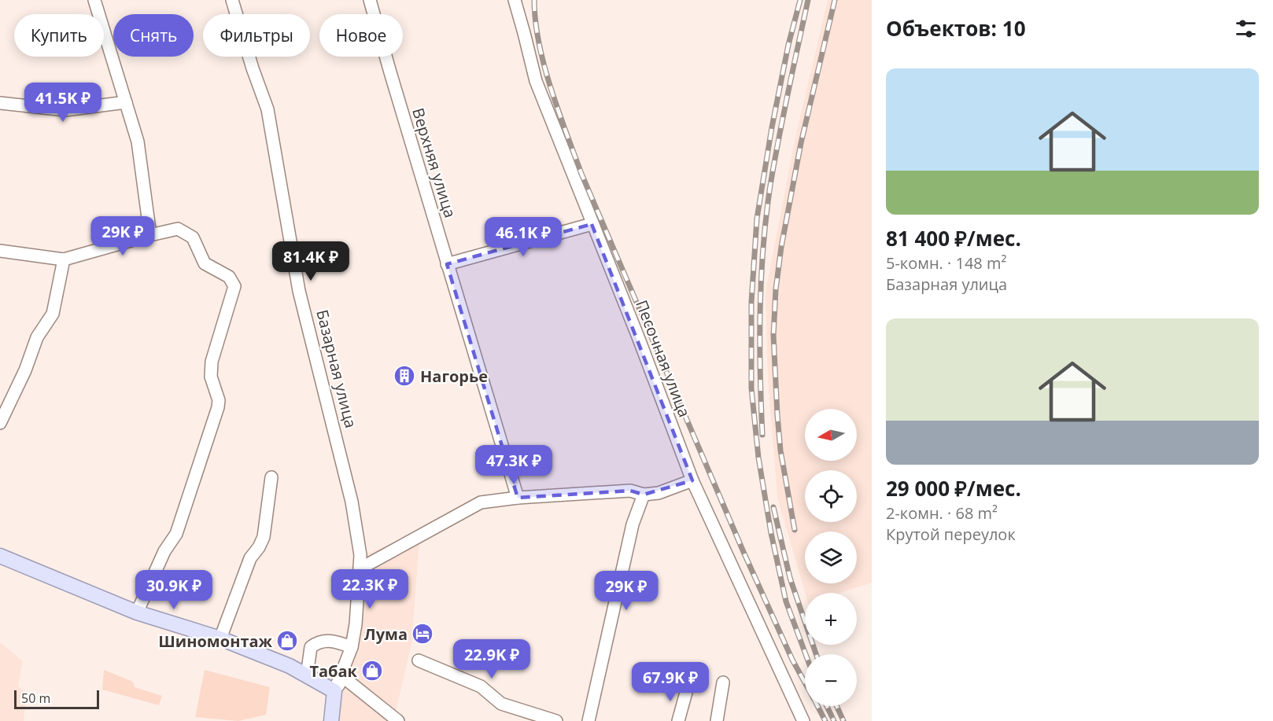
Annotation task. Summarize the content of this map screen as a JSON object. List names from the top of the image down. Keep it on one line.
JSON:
{"streets":{"main road":["Базарная улица"],"street":["Верхняя улица","Песочная улица"]},"places":{"building":["Нагорье"],"hotel":["Лума"],"shop":["Шиномонтаж","Табак"]},"scale_bar":"50 m","north":"left","page":{"heading":"Объектов: 10","chip":["Купить","Снять","Фильтры","Новое"],"list":[{"name":"81 400 ₽/мес.","note":"5-комн. · 148 m² · Базарная улица"},{"name":"29 000 ₽/мес.","note":"2-комн. · 68 m² · Крутой переулок"}],"price":["41.5K ₽","29K ₽","46.1K ₽","81.4K ₽","47.3K ₽","22.3K ₽","30.9K ₽","29K ₽","22.9K ₽","67.9K ₽"],"map_buttons":["+","−"],"scale":"50 m"}}
